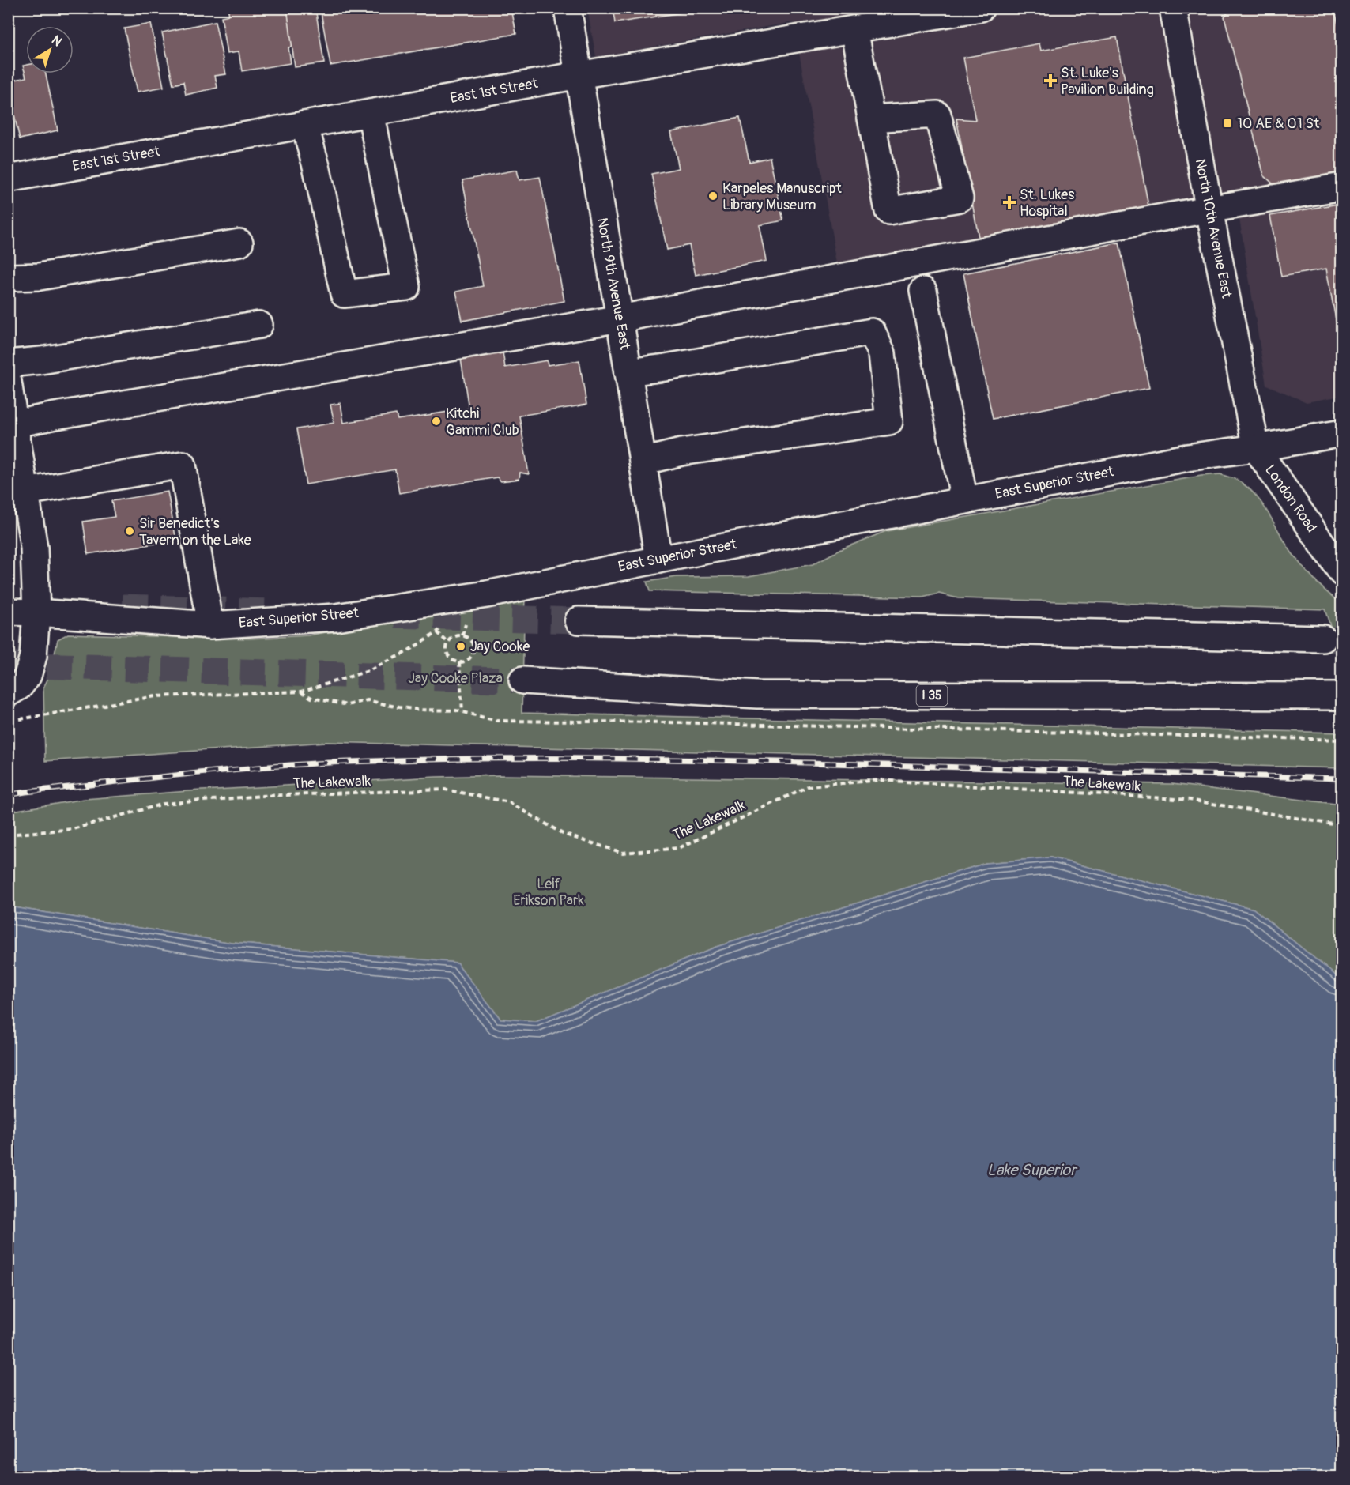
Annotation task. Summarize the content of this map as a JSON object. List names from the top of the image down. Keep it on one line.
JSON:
{"streets":{"main road":["East 1st Street","North 10th Avenue East","North 9th Avenue East","East Superior Street","London Road","I 35"],"path":["The Lakewalk"]},"crossings":[["East 1st Street","North 9th Avenue East"],["North 10th Avenue East","East Superior Street"],["North 10th Avenue East","London Road"],["North 9th Avenue East","East Superior Street"],["East Superior Street","London Road"]],"water":["Lake Superior"],"parks":["Jay Cooke Plaza","Leif Erikson Park"],"places":{"health":["St. Luke's Pavilion Building","St. Lukes Hospital"],"transit":["10 AE & 01 St"],"other":["Karpeles Manuscript Library Museum","Kitchi Gammi Club","Sir Benedict's Tavern on the Lake","Jay Cooke"]},"north":"top right"}
